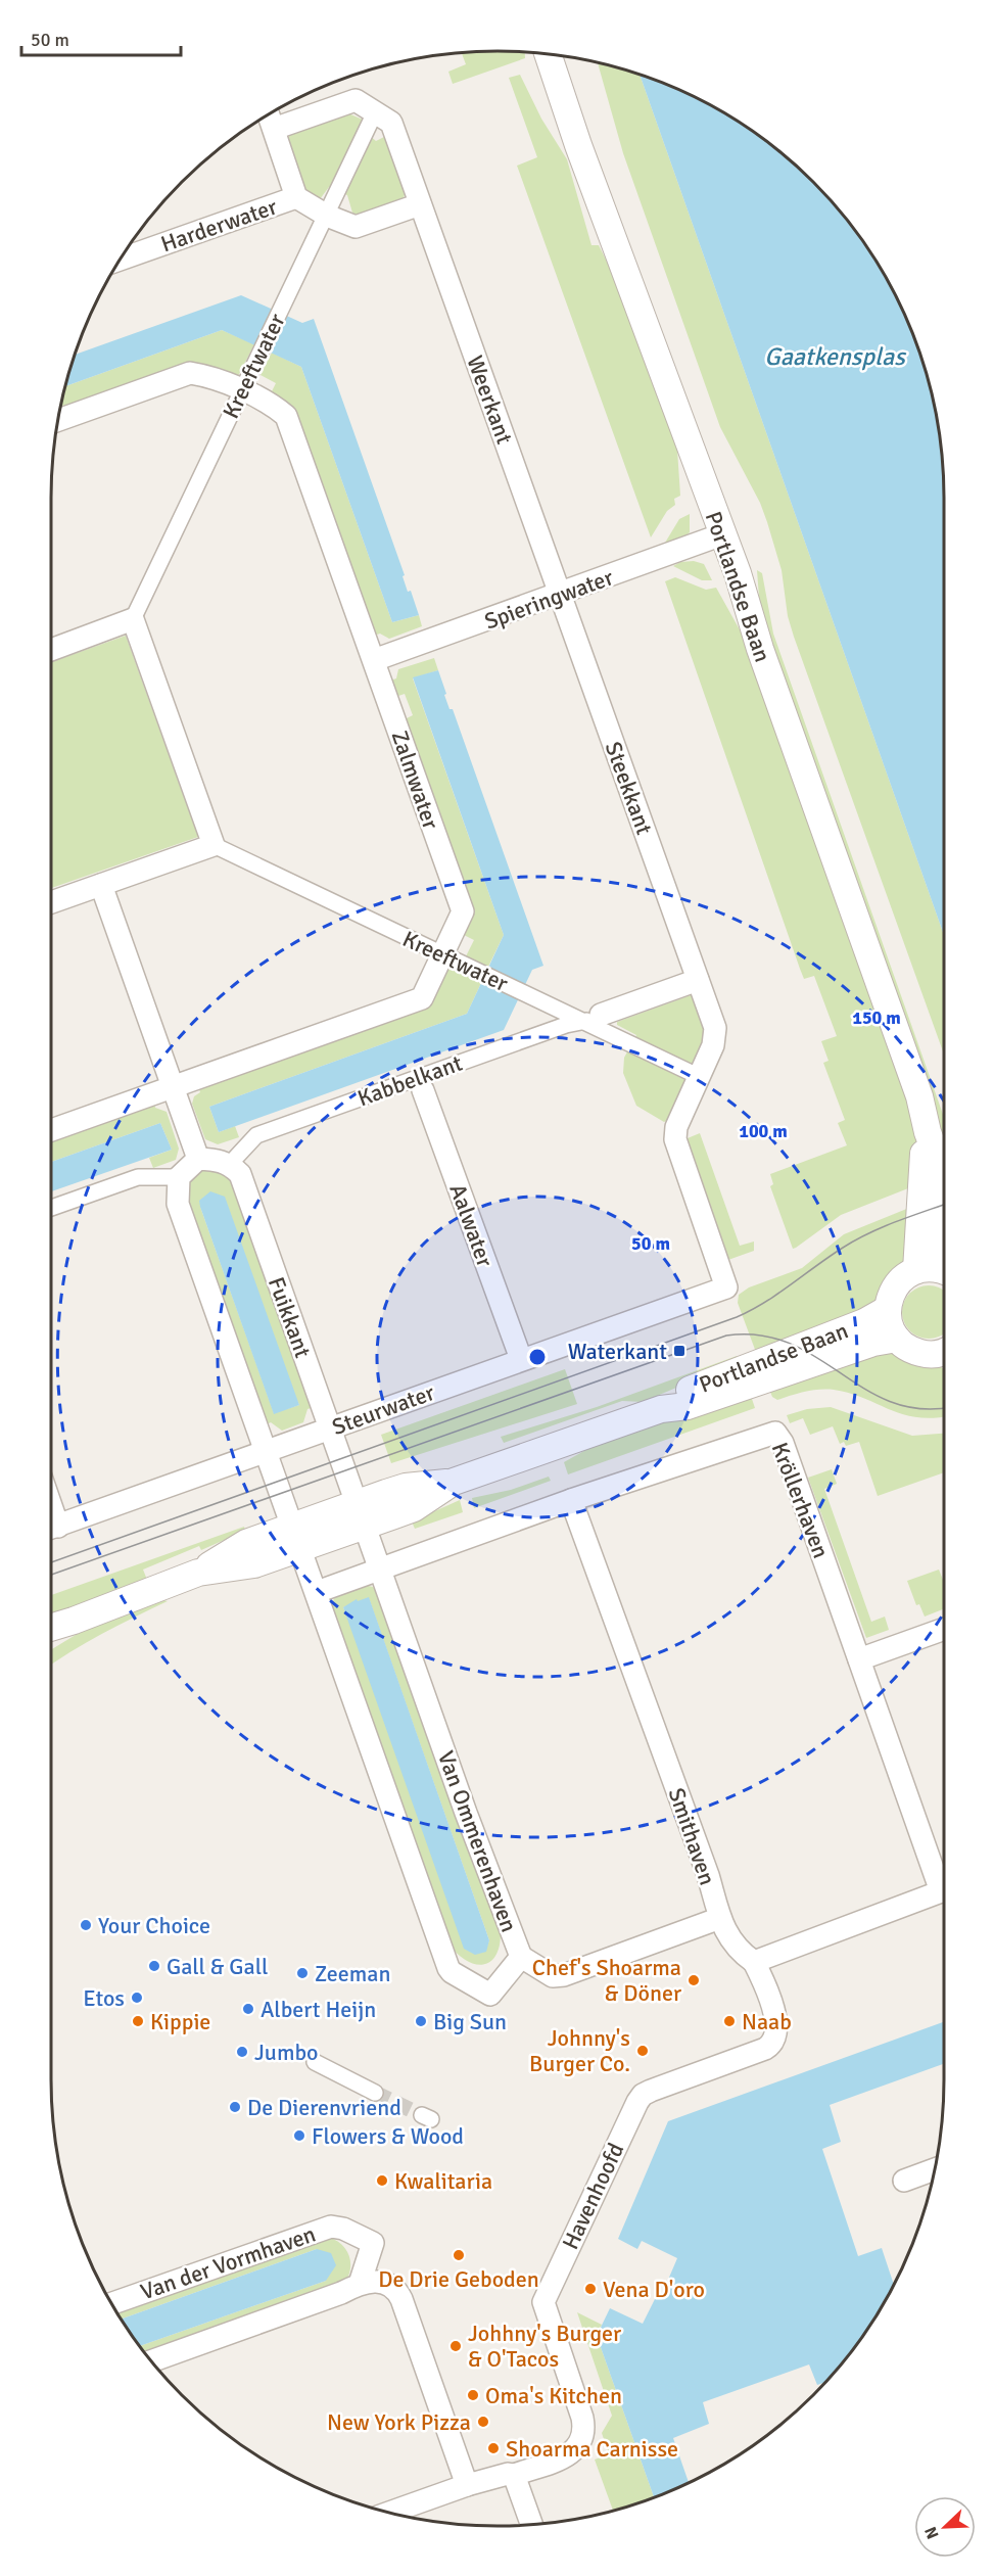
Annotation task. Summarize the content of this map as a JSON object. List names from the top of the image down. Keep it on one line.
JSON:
{"streets":{"street":["Harderwater","Kreeftwater","Weerkant","Portlandse Baan","Spieringwater","Zalmwater","Steekkant","Kabbelkant","Aalwater","Fuikkant","Steurwater","Kröllerhaven","Smithaven","Van Ommerenhaven","Havenhoofd","Van der Vormhaven"]},"crossings":[["Kreeftwater","Weerkant"],["Kreeftwater","Zalmwater"],["Kreeftwater","Steekkant"],["Kreeftwater","Kabbelkant"],["Weerkant","Spieringwater"],["Weerkant","Steekkant"],["Portlandse Baan","Spieringwater"],["Portlandse Baan","Fuikkant"],["Portlandse Baan","Van Ommerenhaven"],["Spieringwater","Zalmwater"],["Spieringwater","Steekkant"],["Steekkant","Steurwater"],["Kabbelkant","Fuikkant"],["Aalwater","Steurwater"],["Fuikkant","Steurwater"],["Fuikkant","Van Ommerenhaven"],["Kröllerhaven","Smithaven"],["Kröllerhaven","Van Ommerenhaven"],["Smithaven","Havenhoofd"]],"water":["Gaatkensplas"],"places":{"transit":["Waterkant"],"other":["Your Choice","Gall & Gall","Zeeman","Chef's Shoarma & Döner","Etos","Albert Heijn","Kippie","Big Sun","Naab","Johnny's Burger Co.","Jumbo","De Dierenvriend","Flowers & Wood","Kwalitaria","De Drie Geboden","Vena D'oro","Johhny's Burger & O'Tacos","Oma's Kitchen","New York Pizza","Shoarma Carnisse"]},"scale_bar":"50 m","north":"bottom left","rings":["150 m","100 m","50 m"]}
